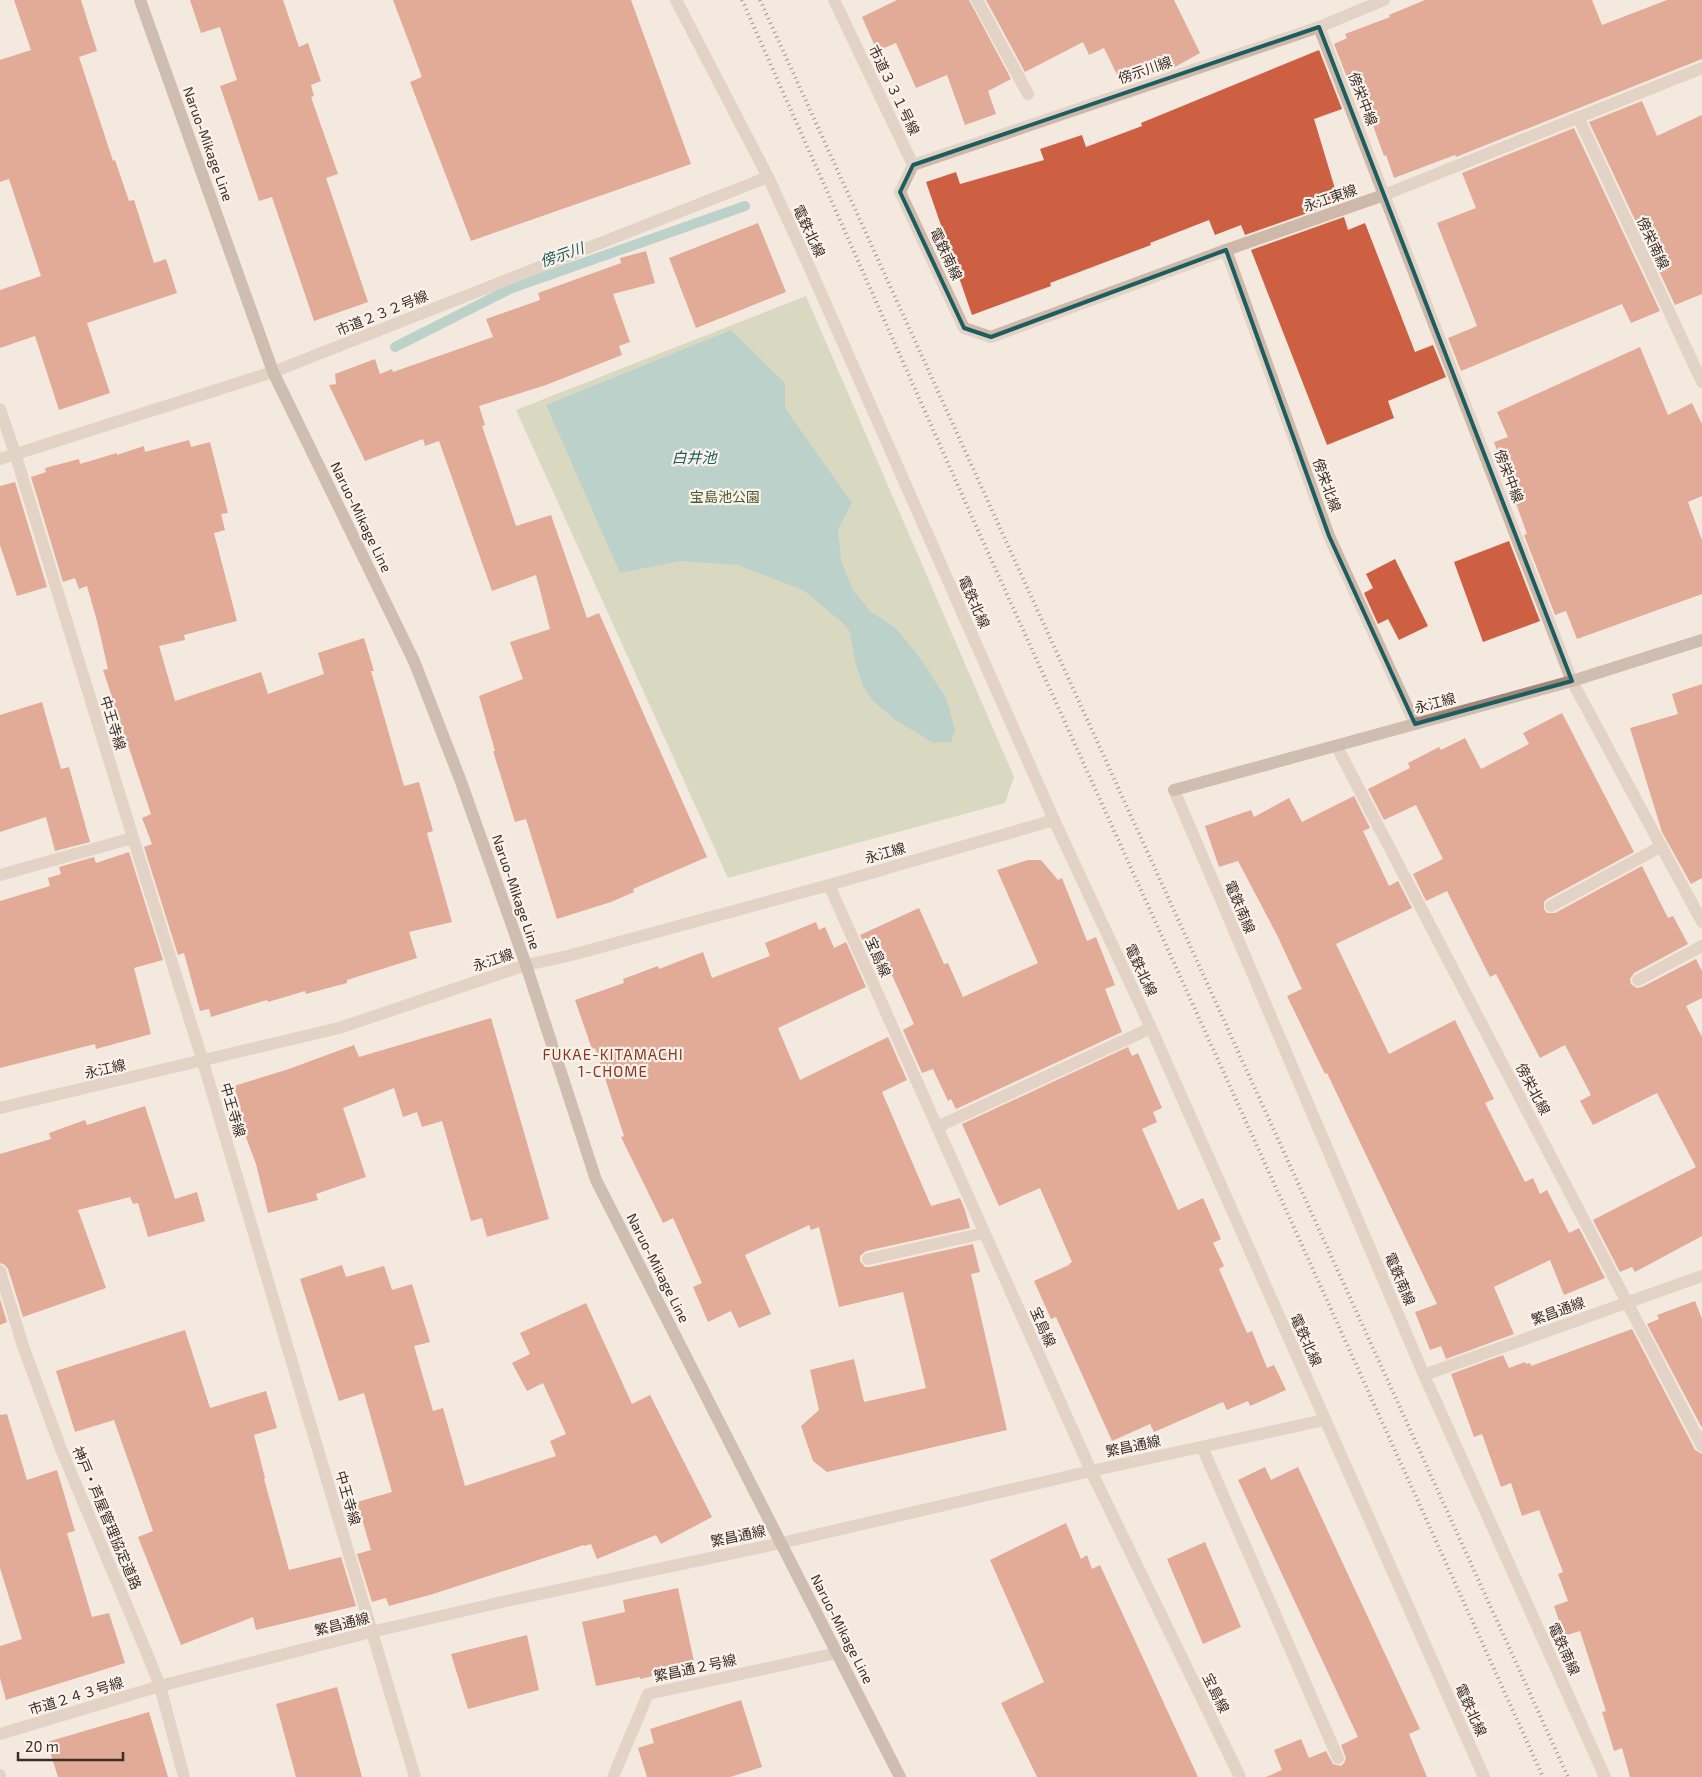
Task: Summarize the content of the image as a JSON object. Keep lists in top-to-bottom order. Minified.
{"streets":{"street":["傍示川線","市道３３１号線","傍栄中線","Naruo-Mikage Line","永江東線","電鉄北線","傍栄南線","電鉄南線","市道２３２号線","傍栄北線","永江線","中王寺線","宝島線","繁昌通線","神戸・芦屋管理協定道路","繁昌通２号線","市道２４３号線"]},"crossings":[["傍示川線","市道３３１号線"],["傍示川線","傍栄中線"],["傍示川線","電鉄南線"],["市道３３１号線","電鉄南線"],["傍栄中線","永江東線"],["傍栄中線","永江線"],["Naruo-Mikage Line","市道２３２号線"],["Naruo-Mikage Line","永江線"],["Naruo-Mikage Line","繁昌通線"],["Naruo-Mikage Line","繁昌通２号線"],["永江東線","傍栄南線"],["永江東線","電鉄南線"],["永江東線","傍栄北線"],["電鉄北線","市道２３２号線"],["電鉄北線","永江線"],["電鉄北線","繁昌通線"],["電鉄南線","永江線"],["電鉄南線","繁昌通線"],["市道２３２号線","中王寺線"],["傍栄北線","永江線"],["傍栄北線","繁昌通線"],["永江線","中王寺線"],["永江線","宝島線"],["中王寺線","繁昌通線"],["宝島線","繁昌通線"],["繁昌通線","神戸・芦屋管理協定道路"],["繁昌通線","市道２４３号線"],["神戸・芦屋管理協定道路","市道２４３号線"]],"districts":["FUKAE-KITAMACHI 1-CHOME"],"water":["傍示川","白井池"],"parks":["宝島池公園"],"scale_bar":"20 m"}
